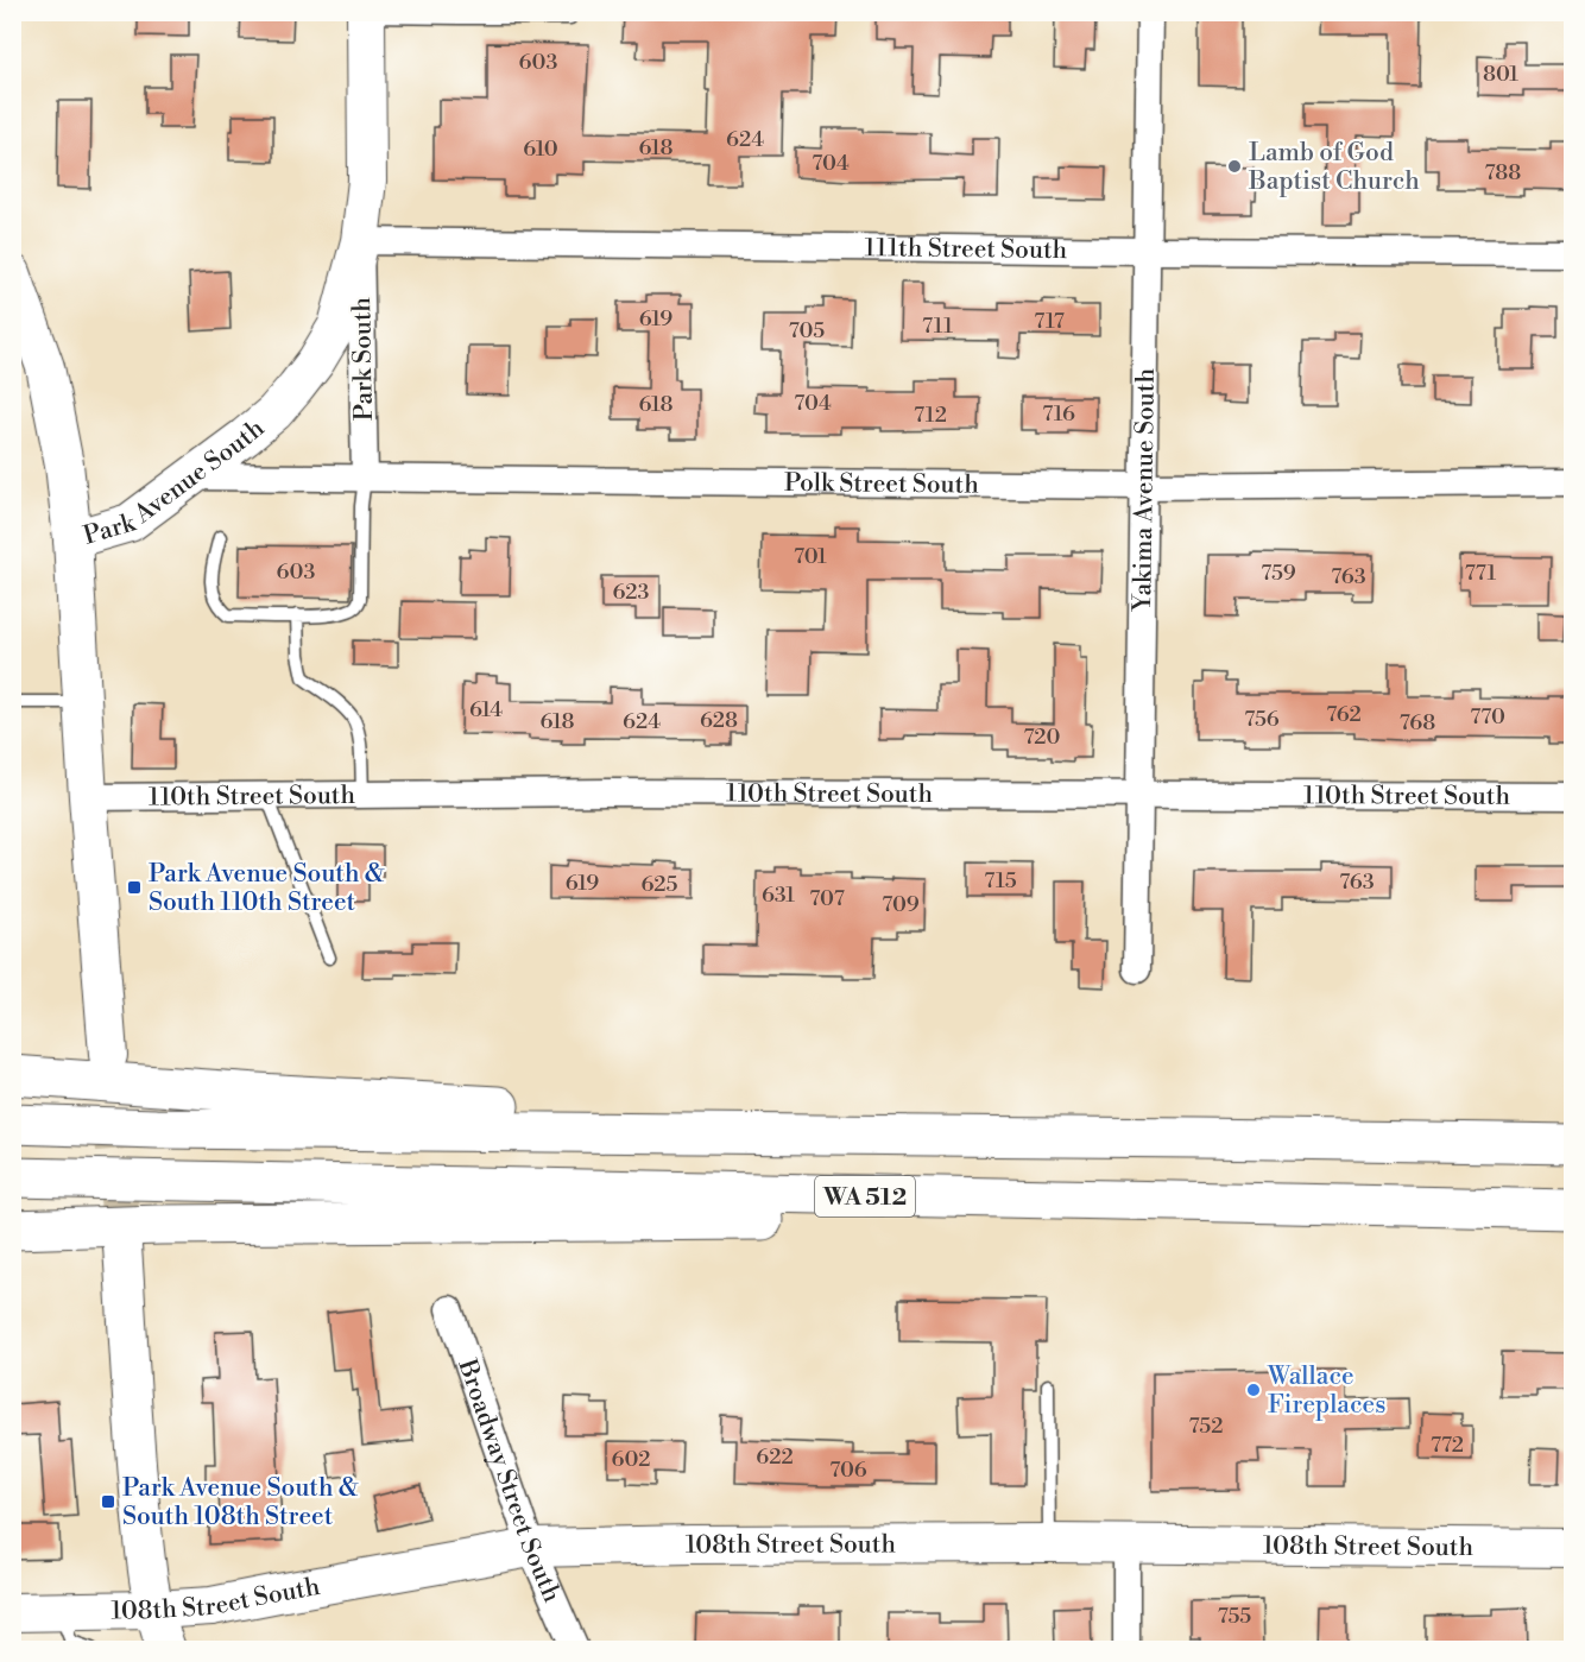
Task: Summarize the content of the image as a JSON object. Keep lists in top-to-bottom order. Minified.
{"streets":{"highway":["WA 512"],"street":["111th Street South","Park South","Park Avenue South","Polk Street South","Yakima Avenue South","110th Street South","Broadway Street South","108th Street South"]},"crossings":[["111th Street South","Park South"],["111th Street South","Park Avenue South"],["111th Street South","Yakima Avenue South"],["Park South","Park Avenue South"],["Park South","Polk Street South"],["Park Avenue South","Polk Street South"],["Park Avenue South","110th Street South"],["Polk Street South","Yakima Avenue South"],["Yakima Avenue South","110th Street South"],["Broadway Street South","108th Street South"]],"places":{"other":["Lamb of God Baptist Church","Wallace Fireplaces"],"transit":["Park Avenue South & South 110th Street","Park Avenue South & South 108th Street"]},"house_numbers":["603","801","624","618","610","704","788","619","717","711","705","704","618","716","712","701","603","759","771","763","623","614","762","770","756","628","618","624","768","720","715","763","619","625","631","707","709","752","772","622","602","706","755"]}
